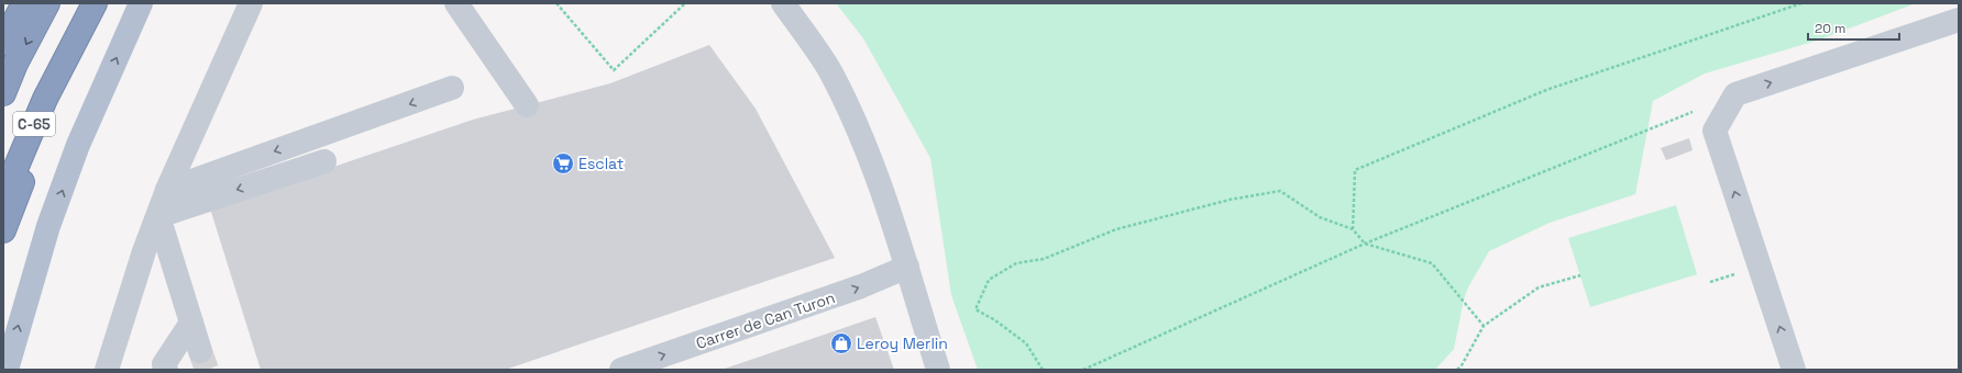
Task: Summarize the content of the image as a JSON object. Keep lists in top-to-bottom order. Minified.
{"streets":{"highway":["C-65"],"street":["Carrer de Can Turon"]},"one_way":["Carrer de Can Turon"],"places":{"supermarket":["Esclat"],"shop":["Leroy Merlin"]},"scale_bar":"20 m"}
